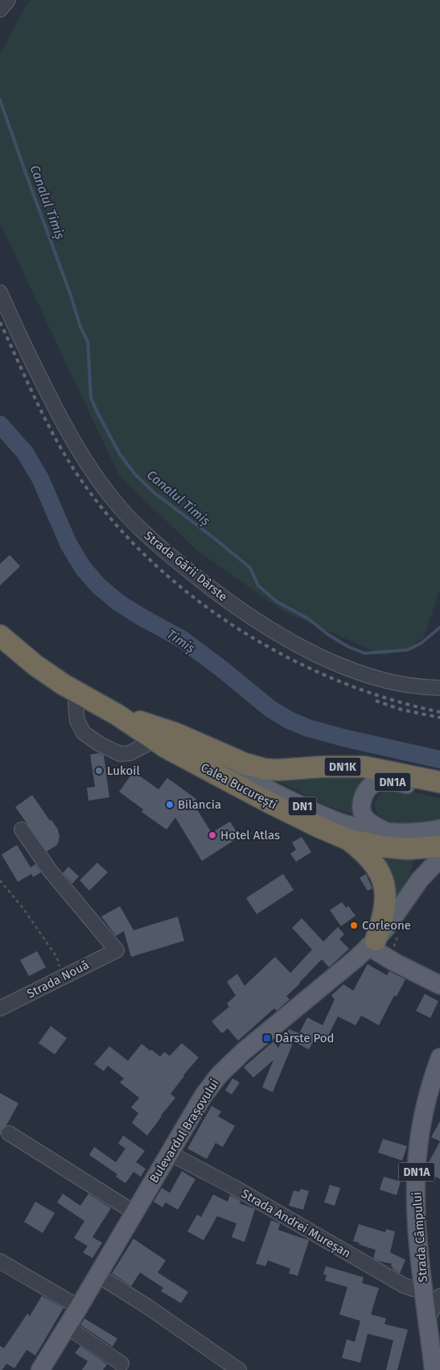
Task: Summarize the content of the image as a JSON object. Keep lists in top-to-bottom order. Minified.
{"streets":{"highway":["DN1K","Calea București","DN1"],"main road":["DN1A","Bulevardul Brașovului","Strada Câmpului"],"street":["Strada Gării Dârste","Strada Nouă","Strada Andrei Mureșan"]},"crossings":[["DN1K","Calea București"],["DN1A","Calea București"],["Bulevardul Brașovului","Strada Andrei Mureșan"],["Strada Andrei Mureșan","Strada Câmpului"]],"water":["Canalul Timiș","Timiș"],"places":{"other":["Lukoil","Bilancia","Hotel Atlas","Corleone"],"transit":["Dârste Pod"]}}
